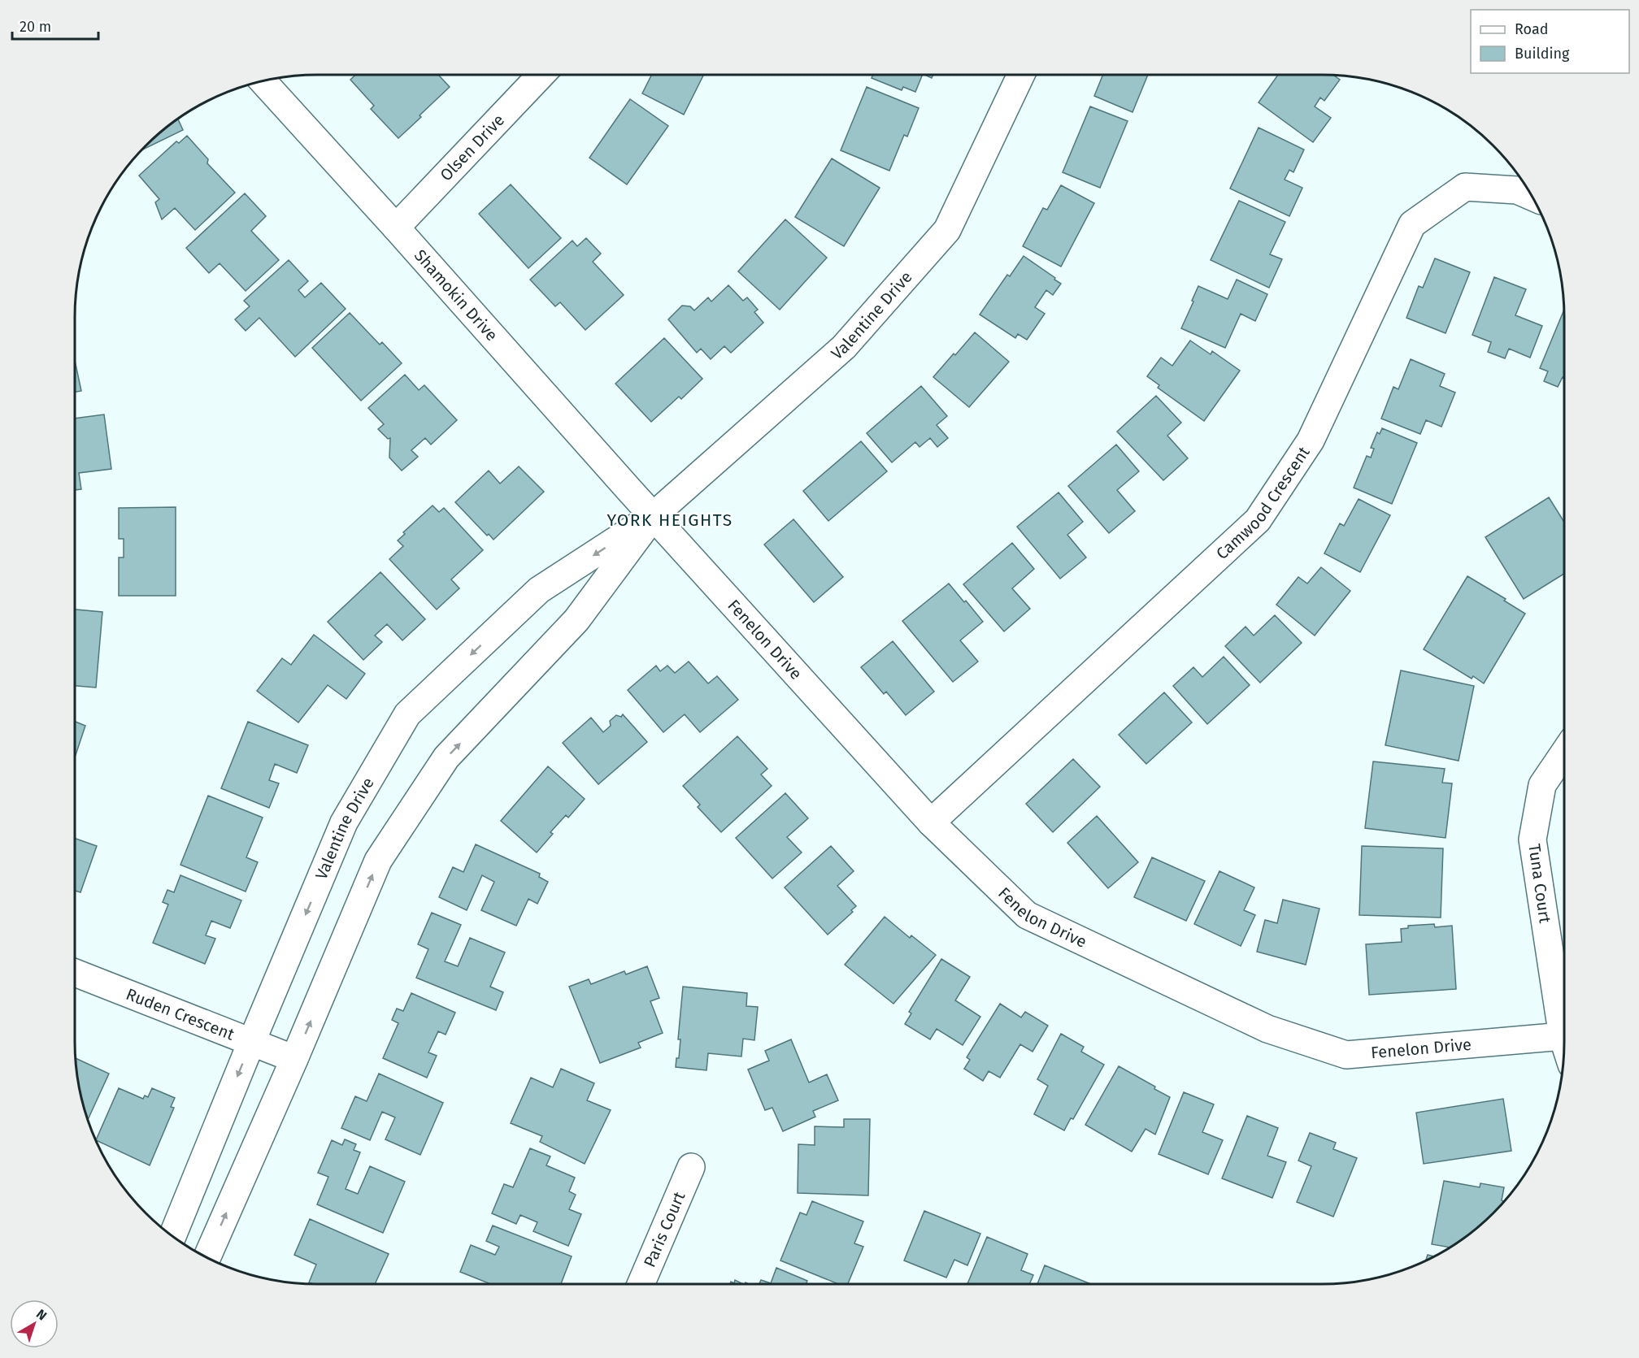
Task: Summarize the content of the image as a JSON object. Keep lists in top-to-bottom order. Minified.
{"streets":{"street":["Olsen Drive","Shamokin Drive","Valentine Drive","Camwood Crescent","Fenelon Drive","Tuna Court","Ruden Crescent","Paris Court"]},"crossings":[["Olsen Drive","Shamokin Drive"],["Shamokin Drive","Valentine Drive"],["Shamokin Drive","Fenelon Drive"],["Valentine Drive","Fenelon Drive"],["Valentine Drive","Ruden Crescent"],["Camwood Crescent","Fenelon Drive"]],"districts":["YORK HEIGHTS"],"legend":["Road","Building"],"scale_bar":"20 m","north":"top right"}
